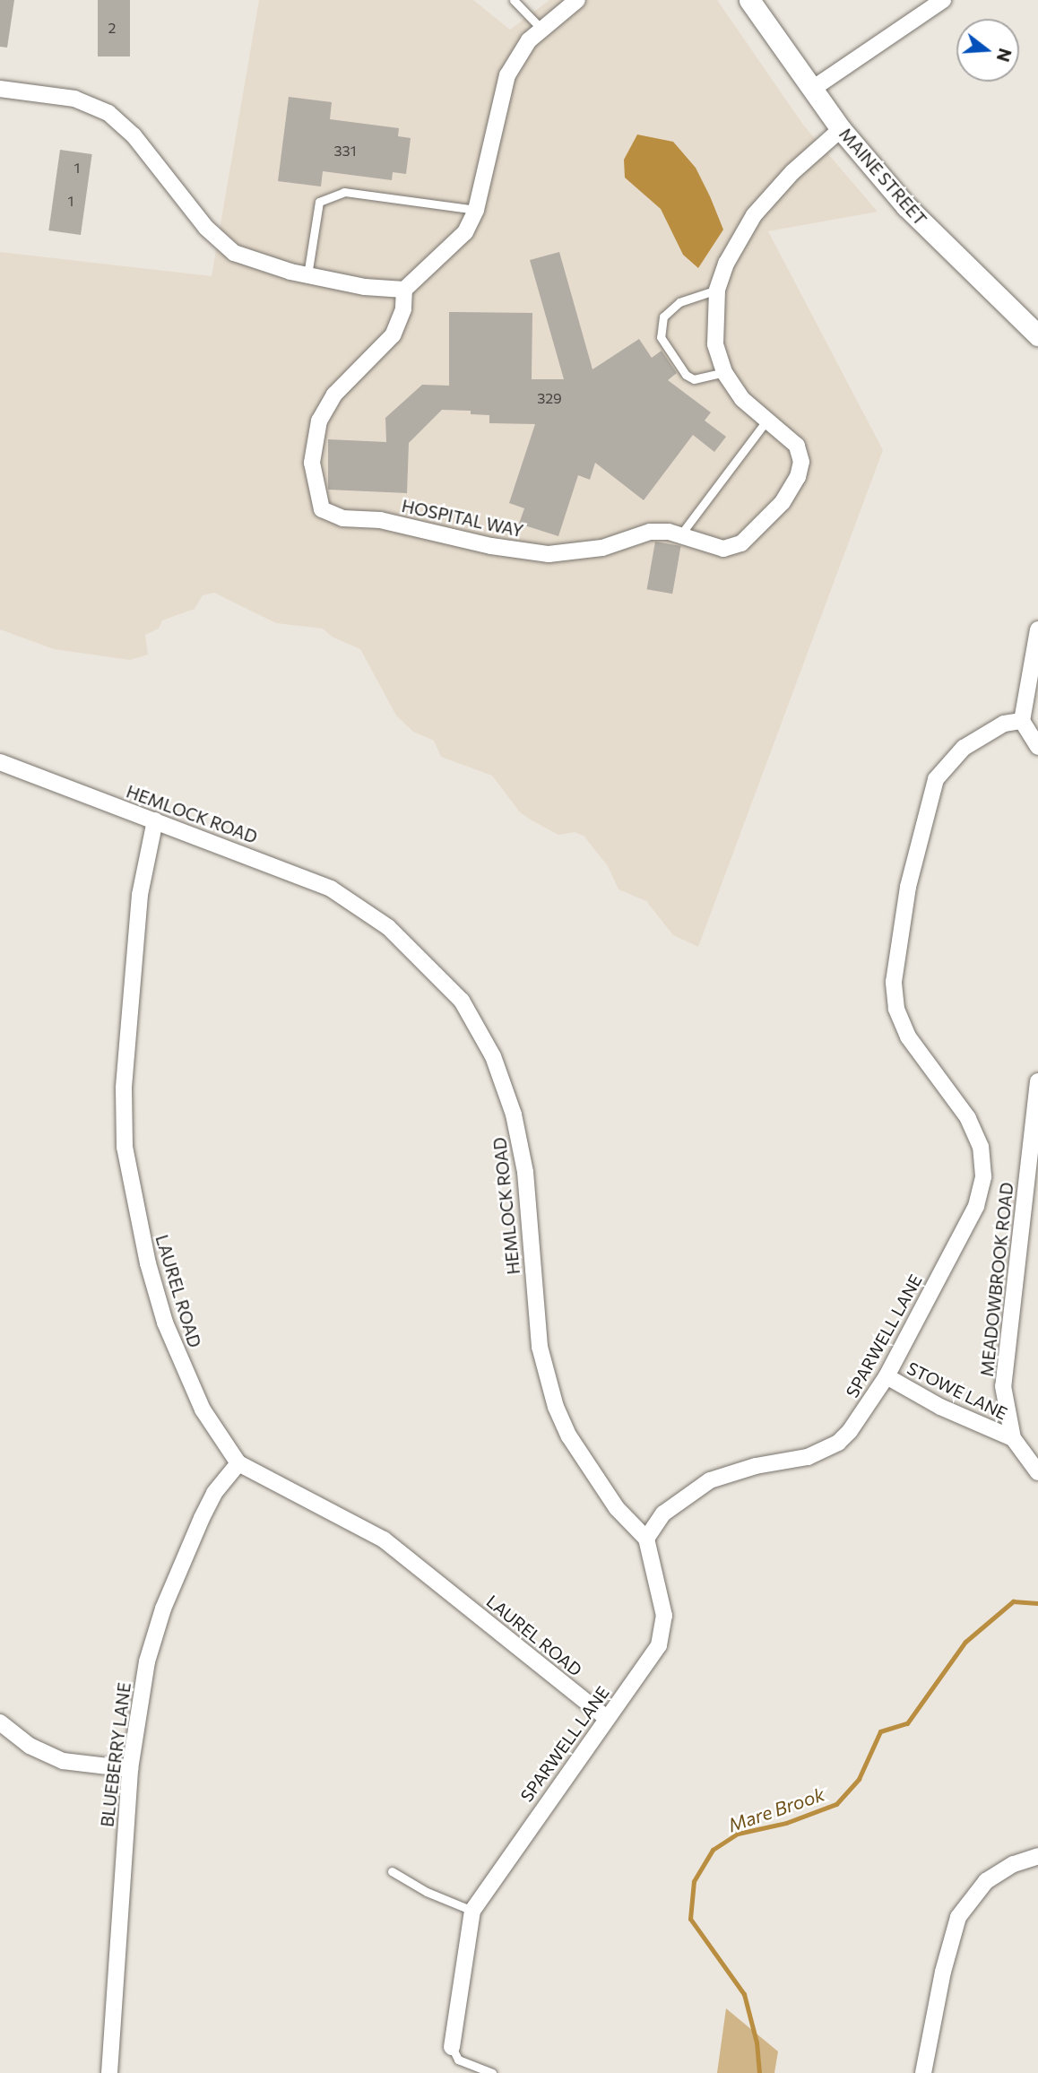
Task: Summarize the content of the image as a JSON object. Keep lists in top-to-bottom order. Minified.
{"streets":{"street":["MAINE STREET","HOSPITAL WAY","HEMLOCK ROAD","MEADOWBROOK ROAD","LAUREL ROAD","SPARWELL LANE","STOWE LANE","BLUEBERRY LANE"]},"crossings":[["MAINE STREET","HOSPITAL WAY"],["HEMLOCK ROAD","LAUREL ROAD"],["HEMLOCK ROAD","SPARWELL LANE"],["MEADOWBROOK ROAD","STOWE LANE"],["LAUREL ROAD","SPARWELL LANE"],["LAUREL ROAD","BLUEBERRY LANE"],["SPARWELL LANE","STOWE LANE"]],"water":["Mare Brook"],"house_numbers":["2","331","1","1","329"],"north":"right"}
